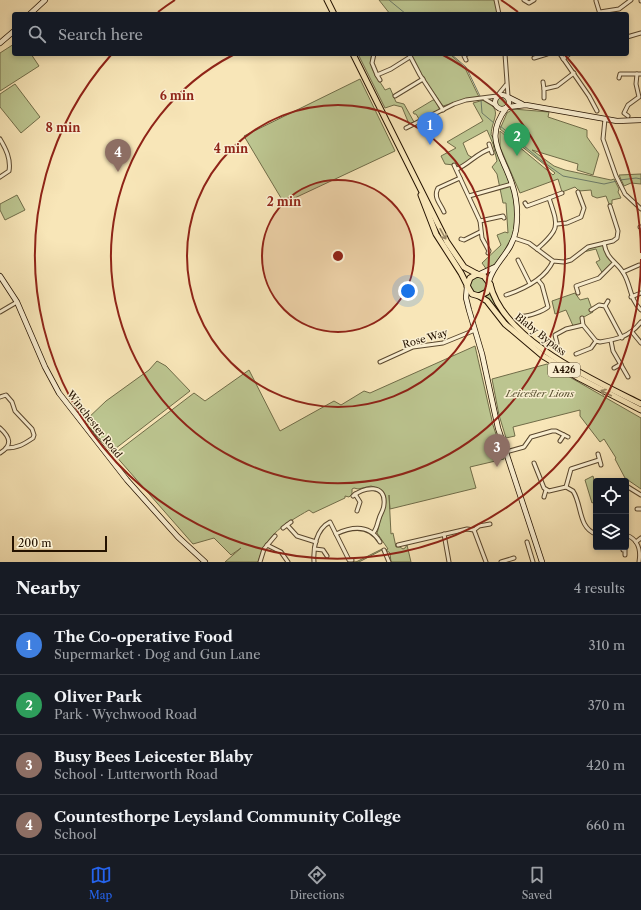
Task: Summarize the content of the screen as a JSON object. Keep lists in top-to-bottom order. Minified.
{"streets":{"main road":["Blaby Bypass","A426"],"street":["Rose Way","Winchester Road"]},"parks":["Leicester Lions"],"scale_bar":"200 m","page":{"search":"Search here","pins":["1","2","4","3"],"scale":"200 m","heading":["Nearby","4 results"],"list":[{"mark":"1","name":"The Co-operative Food","note":"Supermarket · Dog and Gun Lane","value":"310 m"},{"mark":"2","name":"Oliver Park","note":"Park · Wychwood Road","value":"370 m"},{"mark":"3","name":"Busy Bees Leicester Blaby","note":"School · Lutterworth Road","value":"420 m"},{"mark":"4","name":"Countesthorpe Leysland Community College","note":"School","value":"660 m"}],"nav":["Map","Directions","Saved"]},"rings":["6 min","8 min","4 min","2 min"]}
